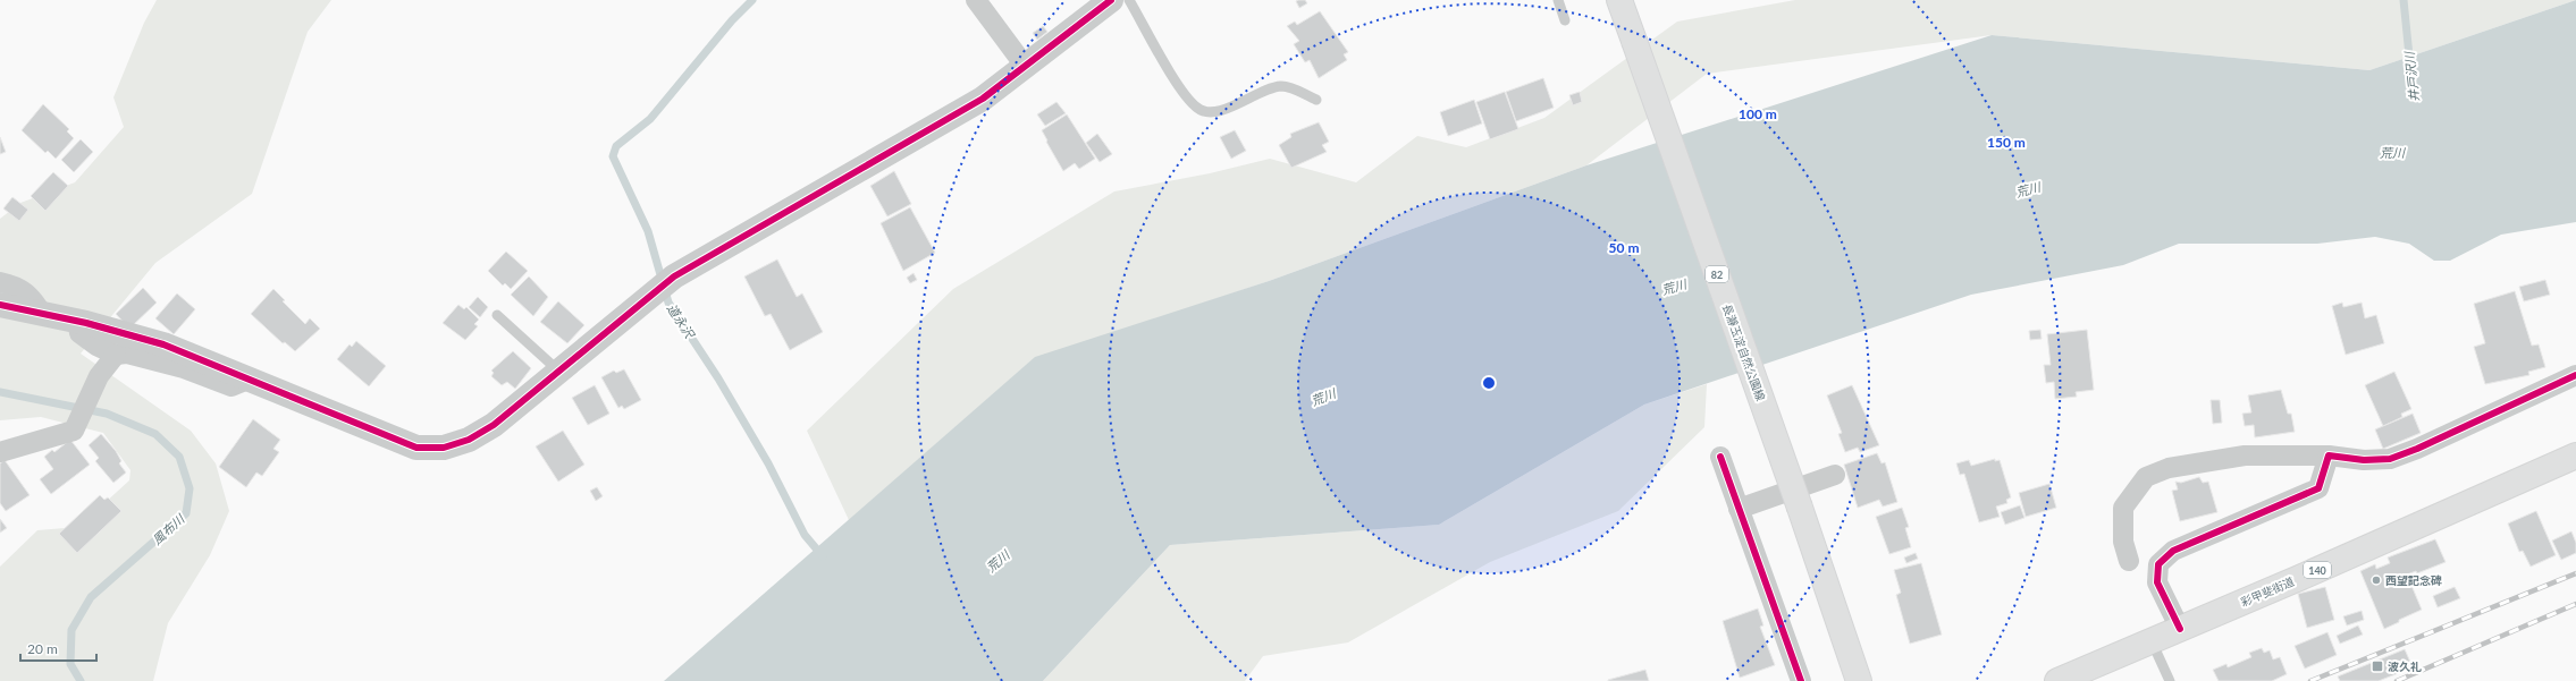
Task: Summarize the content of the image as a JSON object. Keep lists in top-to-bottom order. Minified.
{"streets":{"main road":["82","長瀞玉淀自然公園線","140","彩甲斐街道"]},"water":["井戸沢川","荒川","道永沢","風布川"],"places":{"other":["西望記念碑"],"transit":["波久礼"]},"scale_bar":"20 m","rings":["100 m","150 m","50 m"]}
